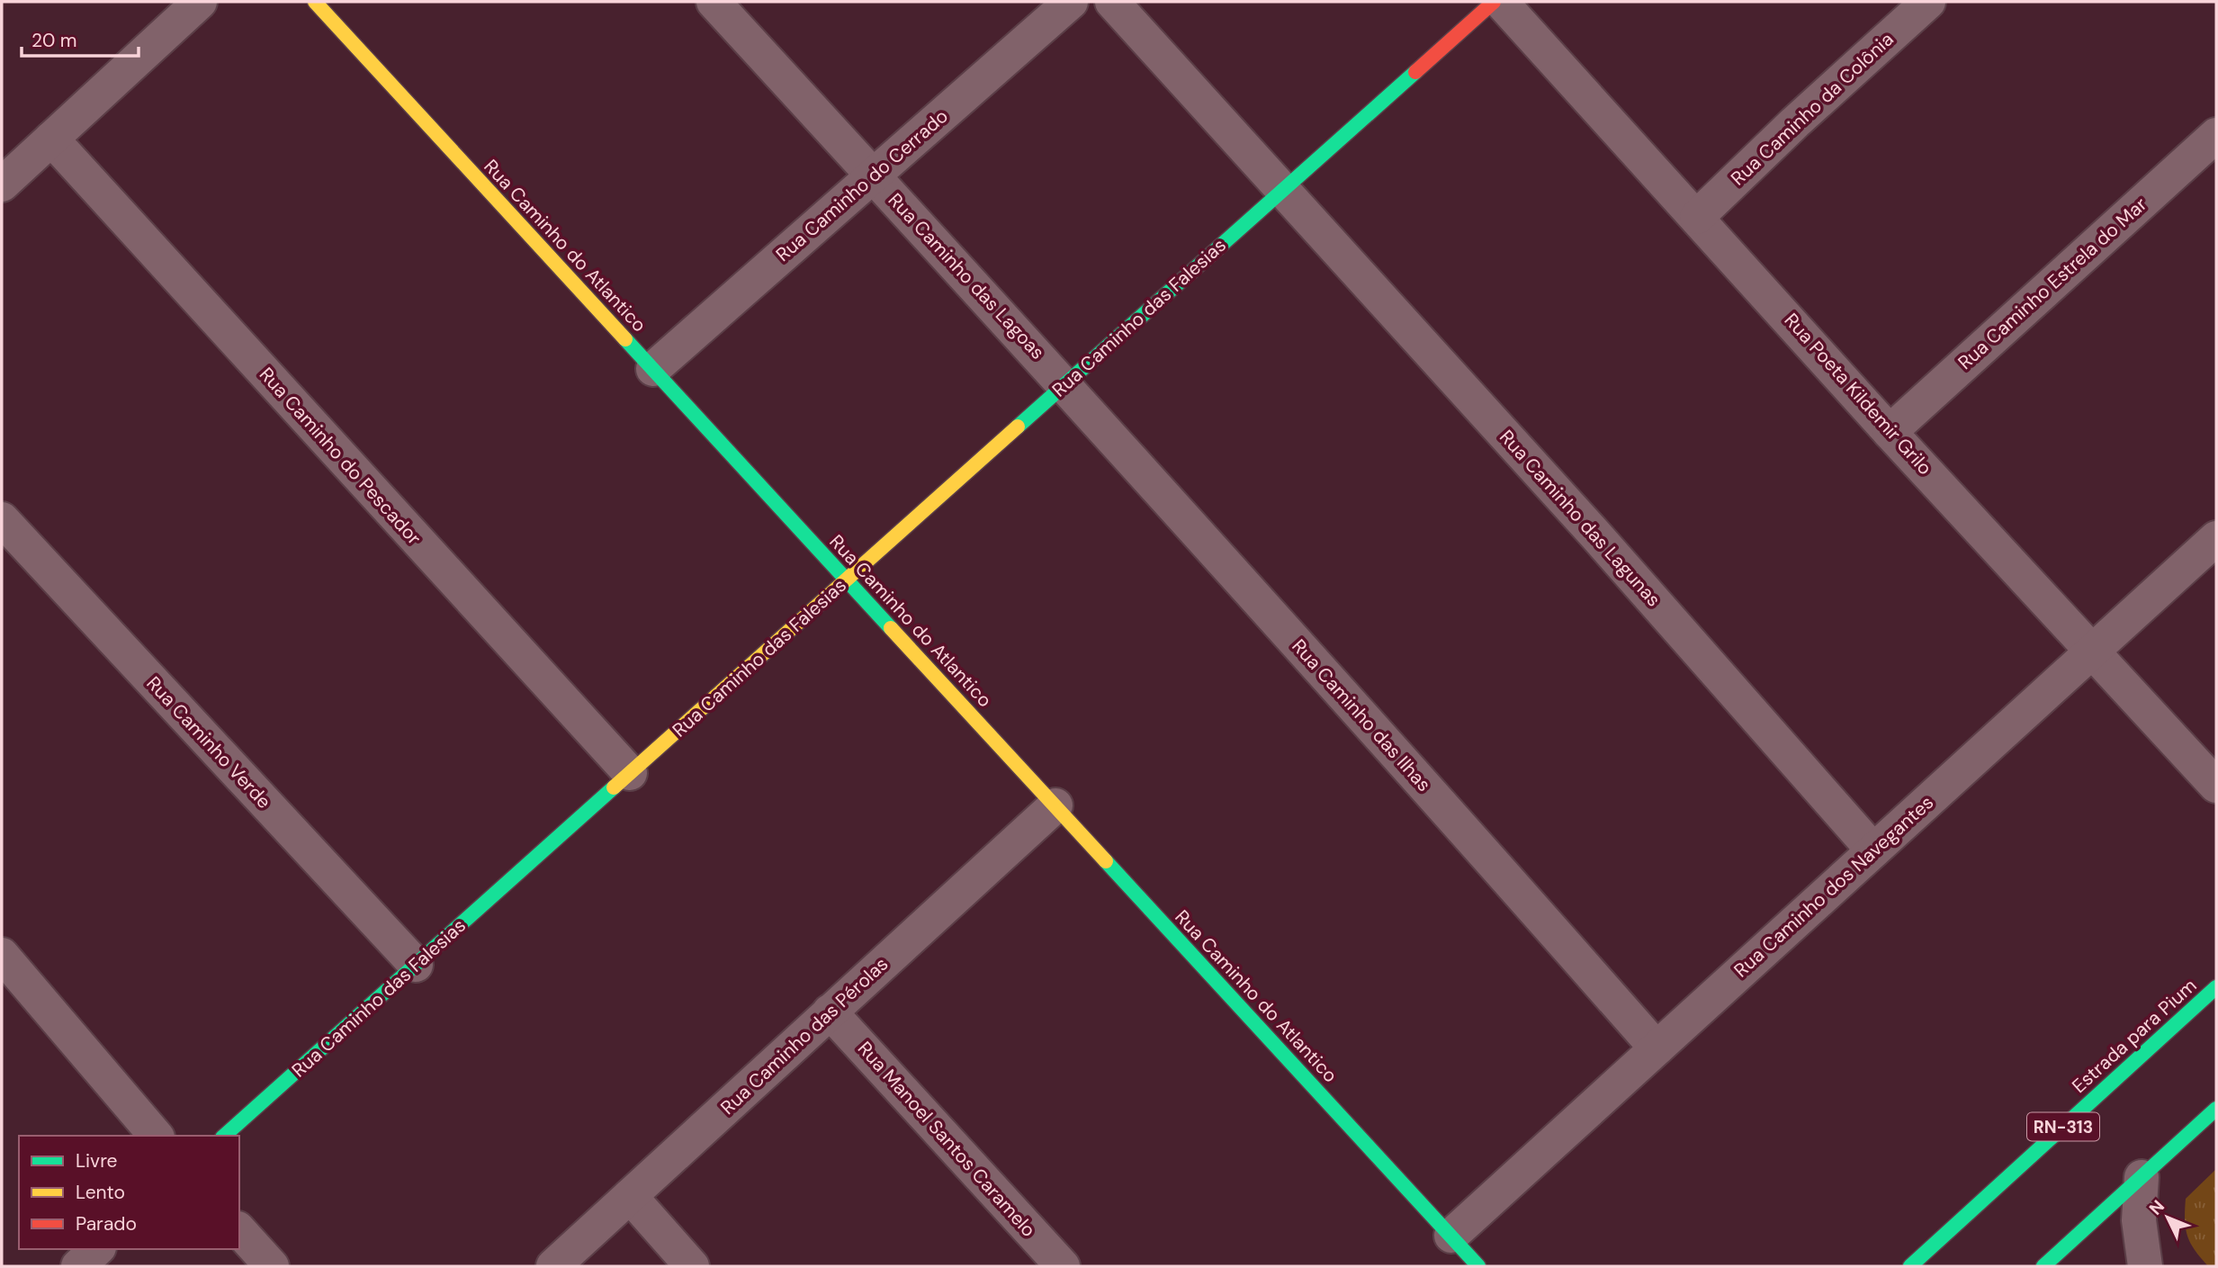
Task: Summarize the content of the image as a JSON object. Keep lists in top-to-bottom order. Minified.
{"streets":{"street":["Rua Caminho da Colônia","Rua Caminho do Cerrado","Rua Caminho do Atlantico","Rua Caminho das Lagoas","Rua Caminho Estrela do Mar","Rua Caminho das Falesias","Rua Poeta Kildemir Grilo","Rua Caminho do Pescador","Rua Caminho das Lagunas","Rua Caminho das Ilhas","Rua Caminho Verde","Rua Caminho dos Navegantes","Rua Caminho das Pérolas","Estrada para Pium","RN-313","Rua Manoel Santos Caramelo"]},"crossings":[["Rua Caminho da Colônia","Rua Poeta Kildemir Grilo"],["Rua Caminho do Cerrado","Rua Caminho do Atlantico"],["Rua Caminho do Cerrado","Rua Caminho das Lagoas"],["Rua Caminho do Atlantico","Rua Caminho das Falesias"],["Rua Caminho do Atlantico","Rua Caminho dos Navegantes"],["Rua Caminho do Atlantico","Rua Caminho das Pérolas"],["Rua Caminho das Lagoas","Rua Caminho das Falesias"],["Rua Caminho das Lagoas","Rua Caminho das Ilhas"],["Rua Caminho Estrela do Mar","Rua Poeta Kildemir Grilo"],["Rua Caminho das Falesias","Rua Caminho do Pescador"],["Rua Caminho das Falesias","Rua Caminho das Lagunas"],["Rua Caminho das Falesias","Rua Caminho das Ilhas"],["Rua Caminho das Falesias","Rua Caminho Verde"],["Rua Poeta Kildemir Grilo","Rua Caminho dos Navegantes"],["Rua Caminho das Lagunas","Rua Caminho dos Navegantes"],["Rua Caminho das Ilhas","Rua Caminho dos Navegantes"],["Rua Caminho das Pérolas","Rua Manoel Santos Caramelo"]],"legend":["Livre","Lento","Parado"],"scale_bar":"20 m","north":"top left"}
